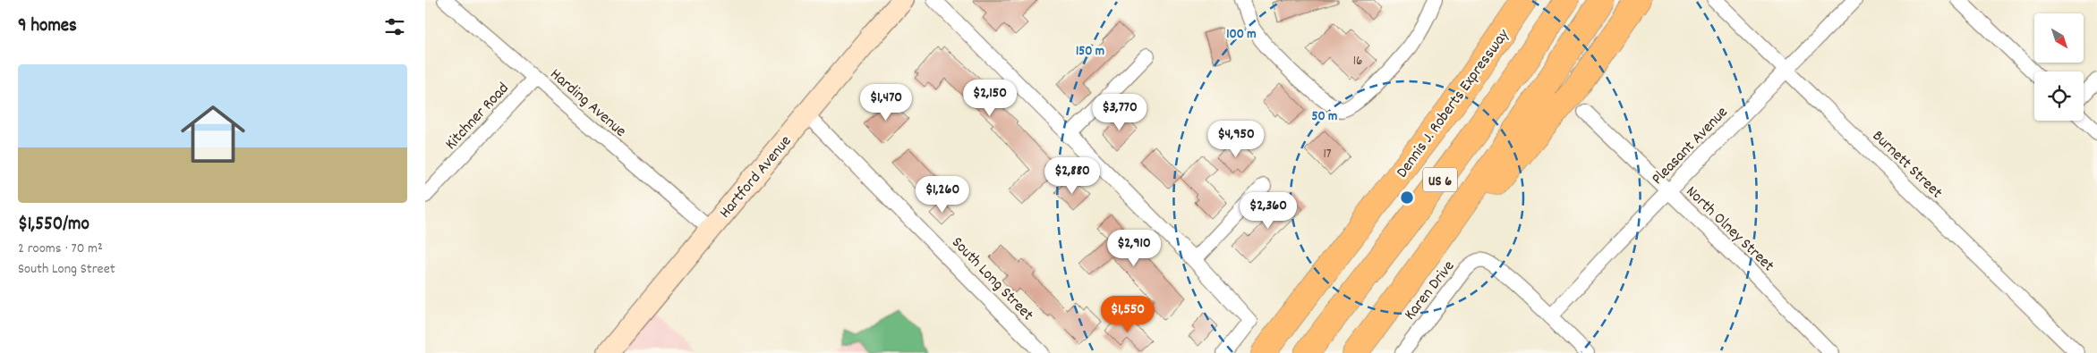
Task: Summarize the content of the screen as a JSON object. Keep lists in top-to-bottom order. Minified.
{"streets":{"highway":["Dennis J. Roberts Expressway","US 6"],"main road":["Hartford Avenue"],"street":["Harding Avenue","Kitchner Road","Pleasant Avenue","Burnett Street","North Olney Street","South Long Street","Karen Drive"]},"crossings":[["Harding Avenue","Kitchner Road"],["Harding Avenue","Hartford Avenue"],["Pleasant Avenue","Burnett Street"],["Pleasant Avenue","North Olney Street"],["Pleasant Avenue","Karen Drive"],["Hartford Avenue","South Long Street"]],"house_numbers":["16","17"],"north":"bottom right","page":{"heading":"9 homes","list":[{"name":"$1,550/mo","note":"2 rooms · 70 m² · South Long Street"}],"price":["$2,150","$1,470","$3,770","$4,950","$2,880","$1,260","$2,360","$2,910","$1,550"]},"rings":["100 m","150 m","50 m"]}
